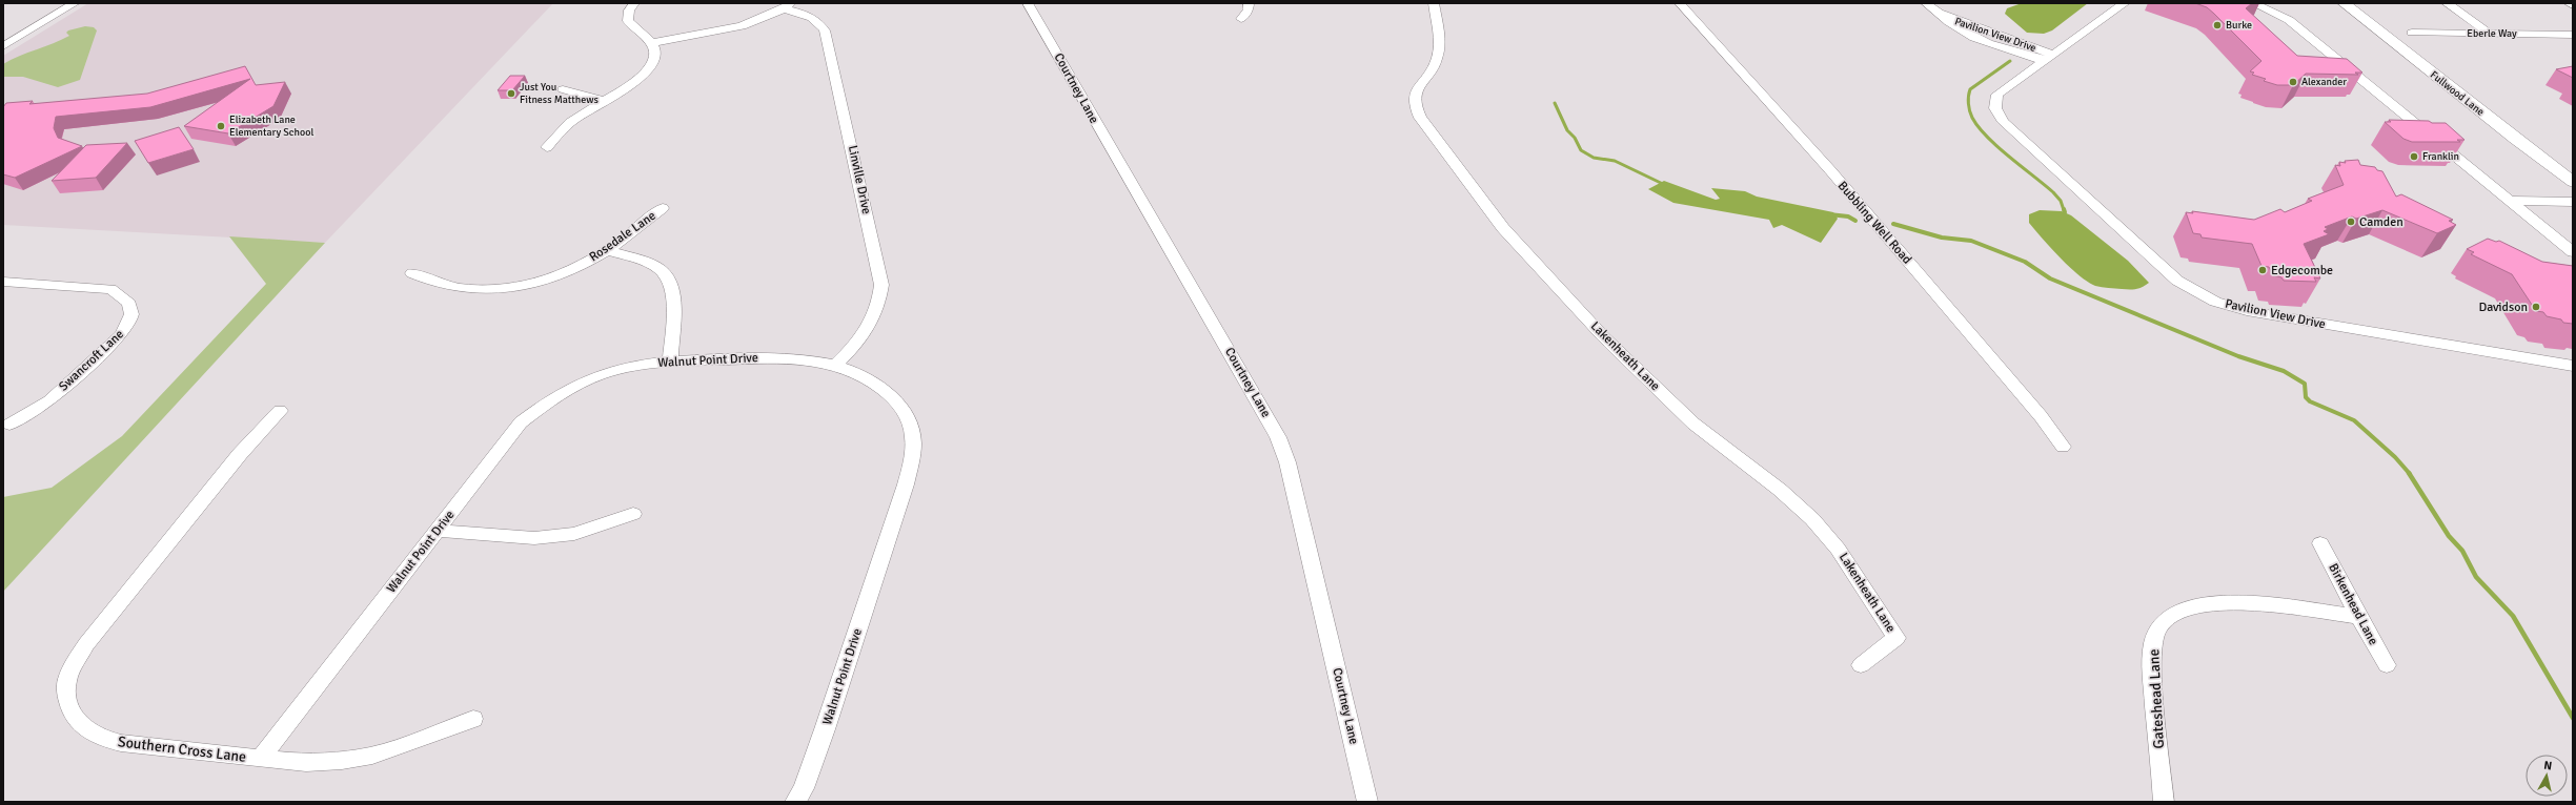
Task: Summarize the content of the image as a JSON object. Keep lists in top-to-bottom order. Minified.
{"streets":{"street":["Eberle Way","Pavilion View Drive","Courtney Lane","Fullwood Lane","Linville Drive","Bubbling Well Road","Rosedale Lane","Lakenheath Lane","Swancroft Lane","Walnut Point Drive","Birkenhead Lane","Gateshead Lane","Southern Cross Lane"]},"crossings":[["Linville Drive","Walnut Point Drive"],["Walnut Point Drive","Southern Cross Lane"],["Birkenhead Lane","Gateshead Lane"]],"places":["Burke","Alexander","Just You Fitness Matthews","Elizabeth Lane Elementary School","Franklin","Camden","Edgecombe","Davidson"],"north":"top"}
